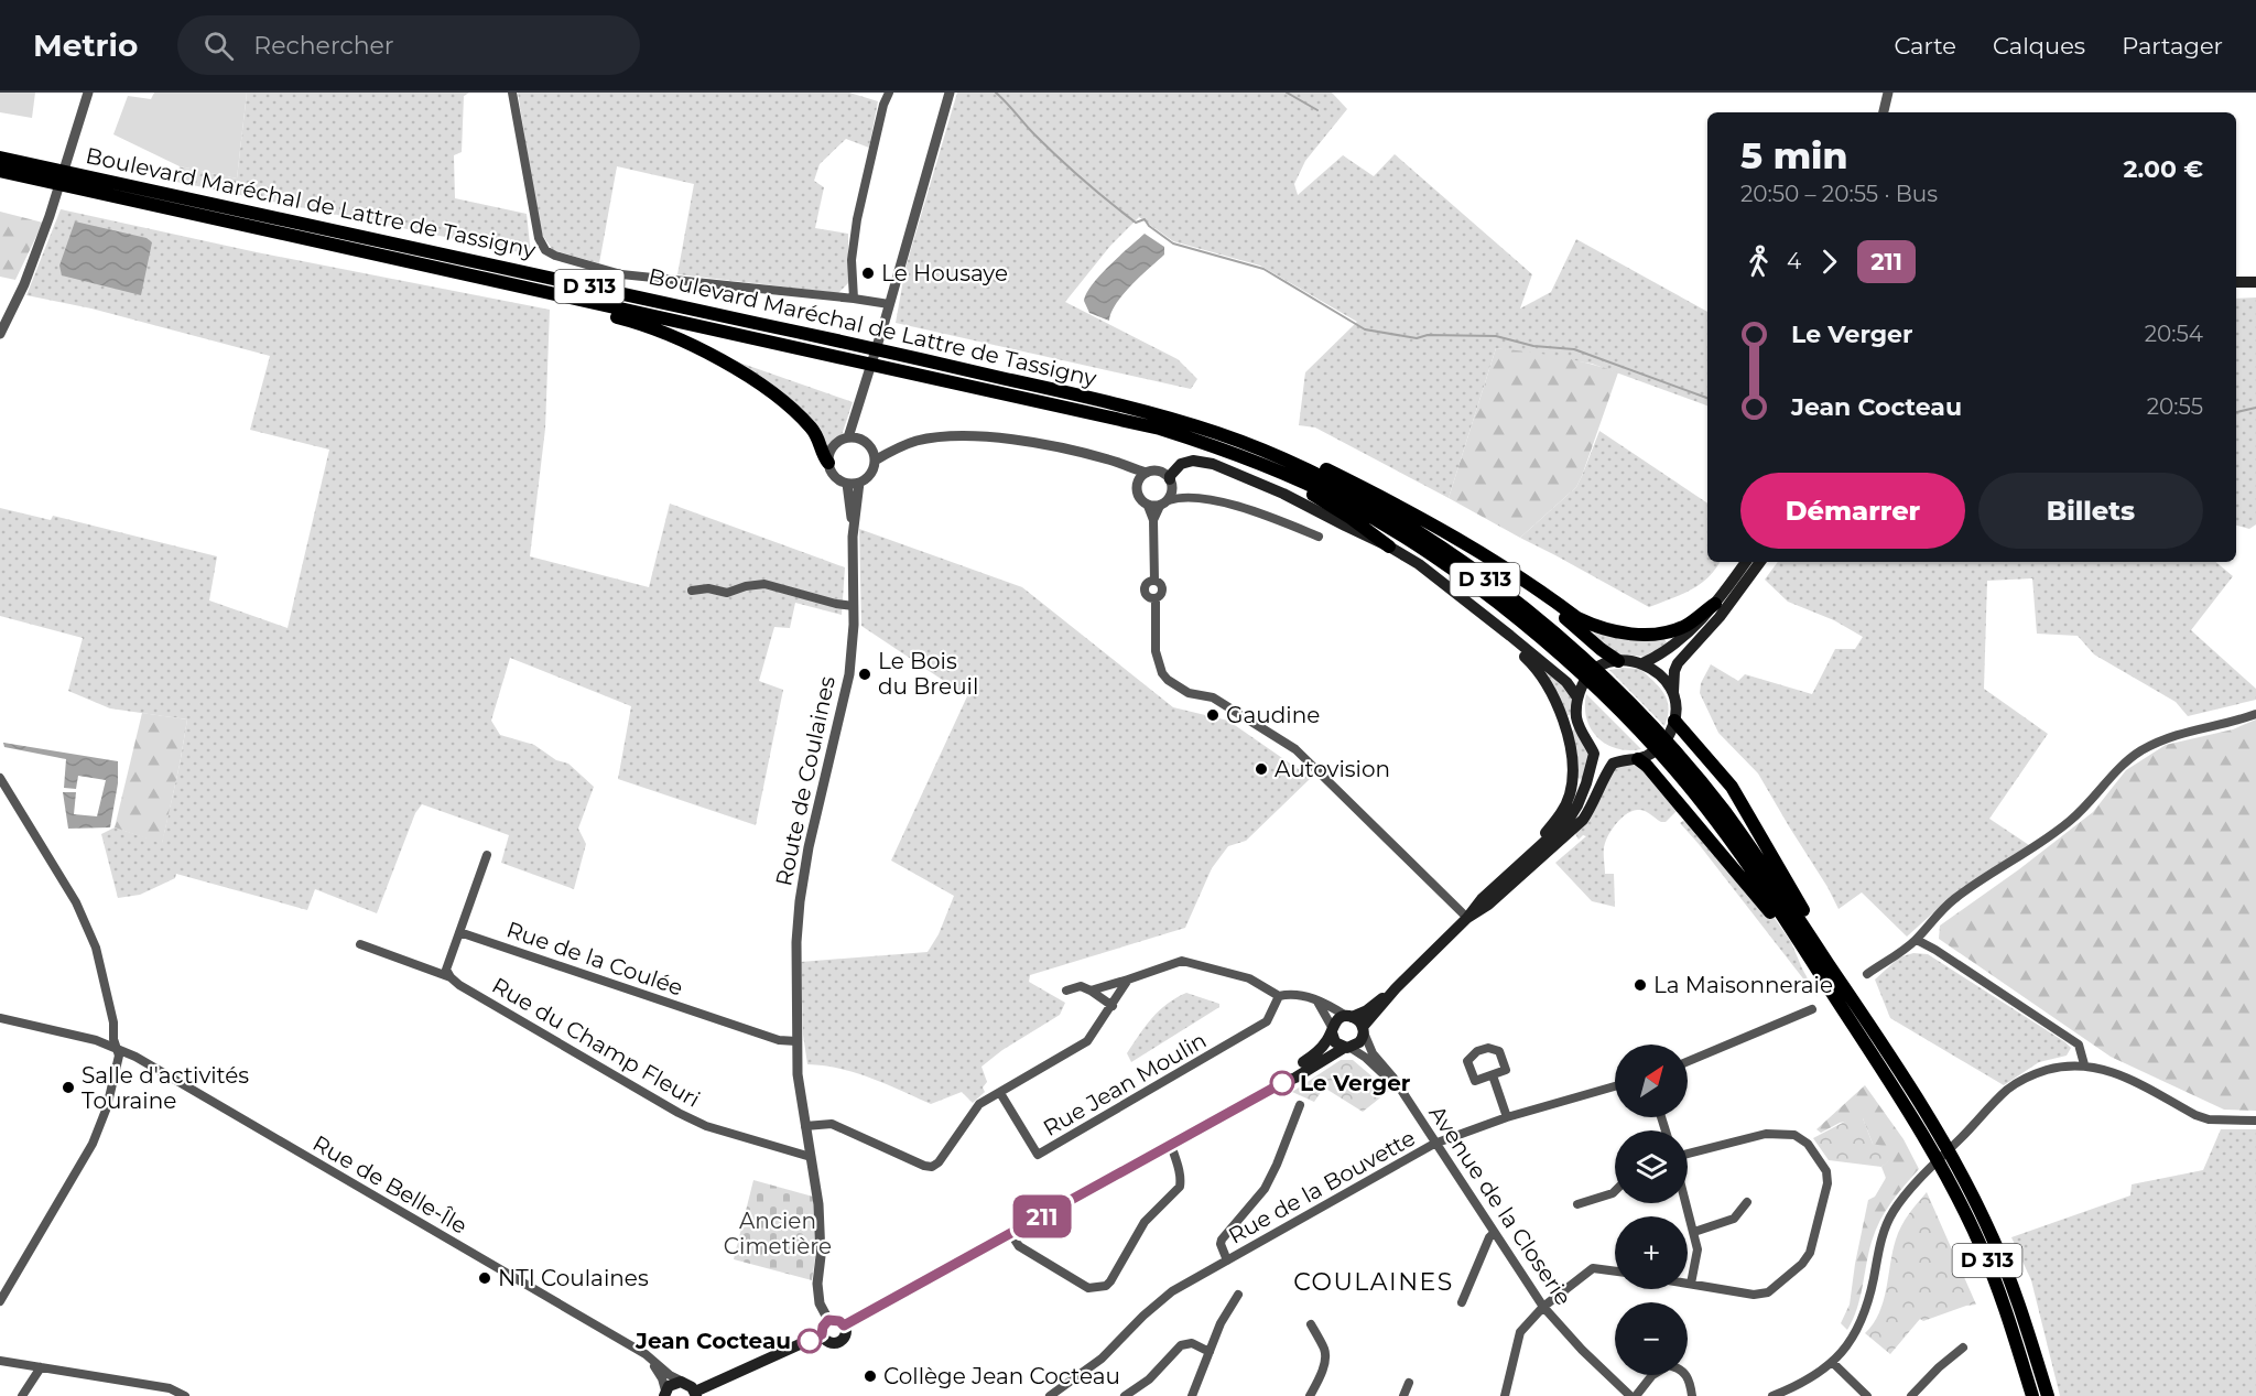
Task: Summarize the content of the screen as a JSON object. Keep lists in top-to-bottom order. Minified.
{"streets":{"highway":["Boulevard Maréchal de Lattre de Tassigny","D 313"],"street":["Route de Coulaines","Rue de la Coulée","Rue du Champ Fleuri","Rue Jean Moulin","Rue de Belle-Île","Rue de la Bouvette","Avenue de la Closerie"]},"crossings":[["Boulevard Maréchal de Lattre de Tassigny","D 313"],["Route de Coulaines","Rue de la Coulée"],["Route de Coulaines","Rue du Champ Fleuri"],["Rue de la Bouvette","Avenue de la Closerie"]],"districts":["COULAINES"],"parks":["Ancien Cimetière"],"places":["Le Housaye","Le Bois du Breuil","Gaudine","Autovision","La Maisonneraie","Le Verger","Salle d'activités Touraine","NTI Coulaines","Jean Cocteau","Collège Jean Cocteau"],"lines":["bus line 211"],"north":"top right","page":{"header":"Metrio","search":"Rechercher","nav":["Carte","Calques","Partager"],"on_map":"211","heading":["5 min","20:50 – 20:55 · Bus","2.00 €"],"legs":["4","211"],"list":[{"name":"Le Verger","value":"20:54"},{"name":"Jean Cocteau","value":"20:55"}],"buttons":["Démarrer","Billets"],"map_buttons":["+","−"]}}
